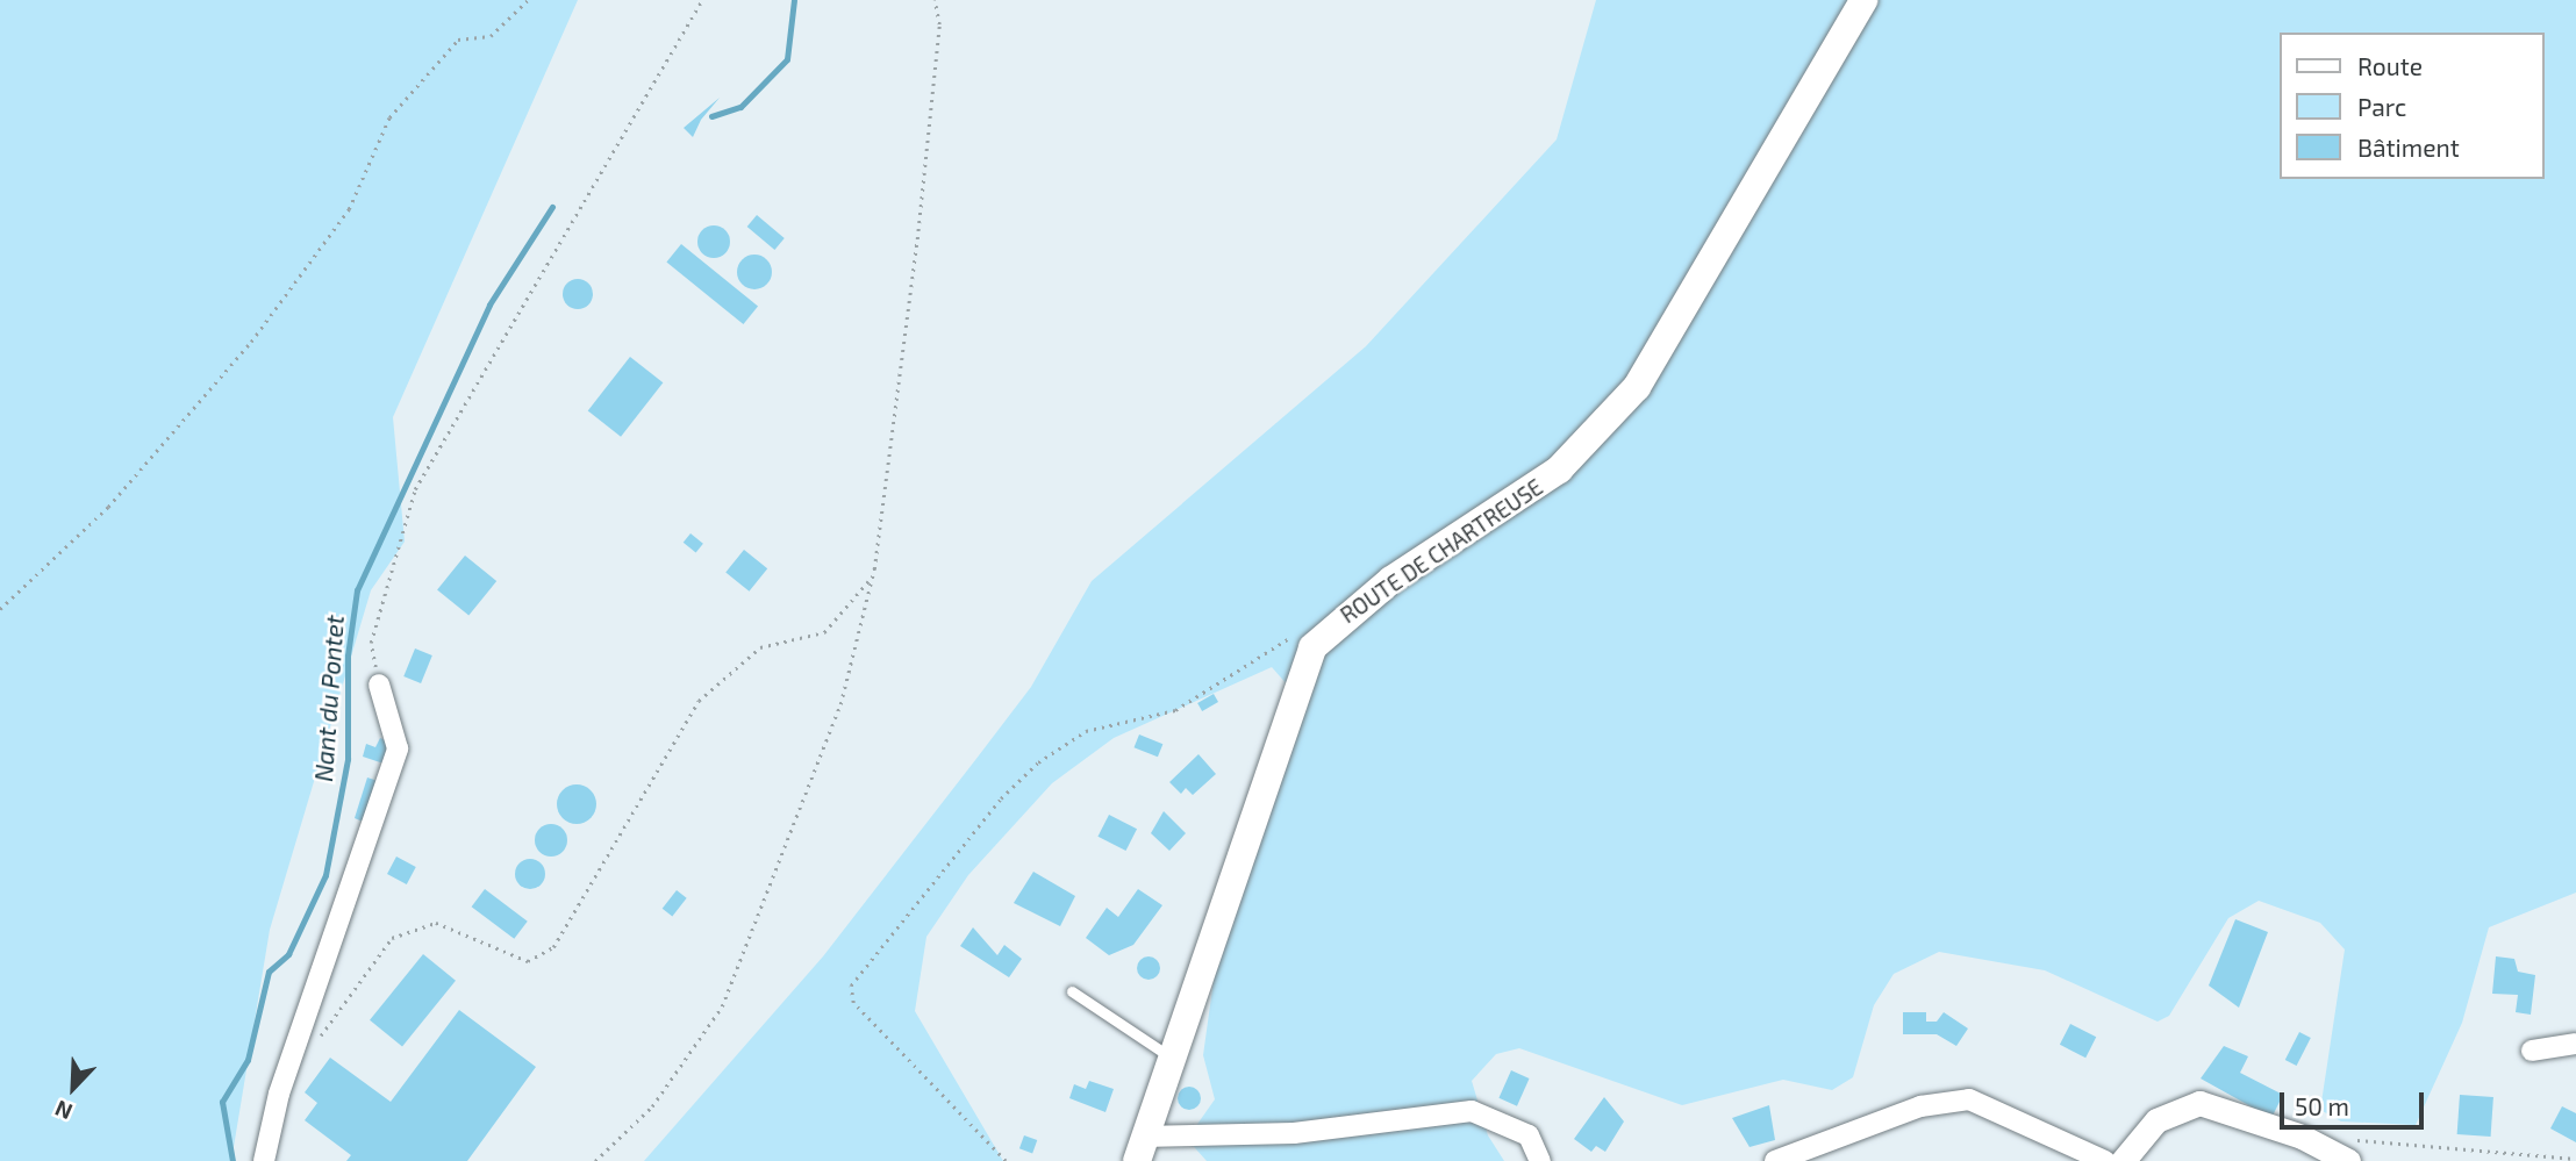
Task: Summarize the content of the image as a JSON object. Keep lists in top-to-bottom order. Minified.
{"streets":{"main road":["ROUTE DE CHARTREUSE"]},"water":["Nant du Pontet"],"legend":["Route","Parc","Bâtiment"],"scale_bar":"50 m","north":"bottom left"}
